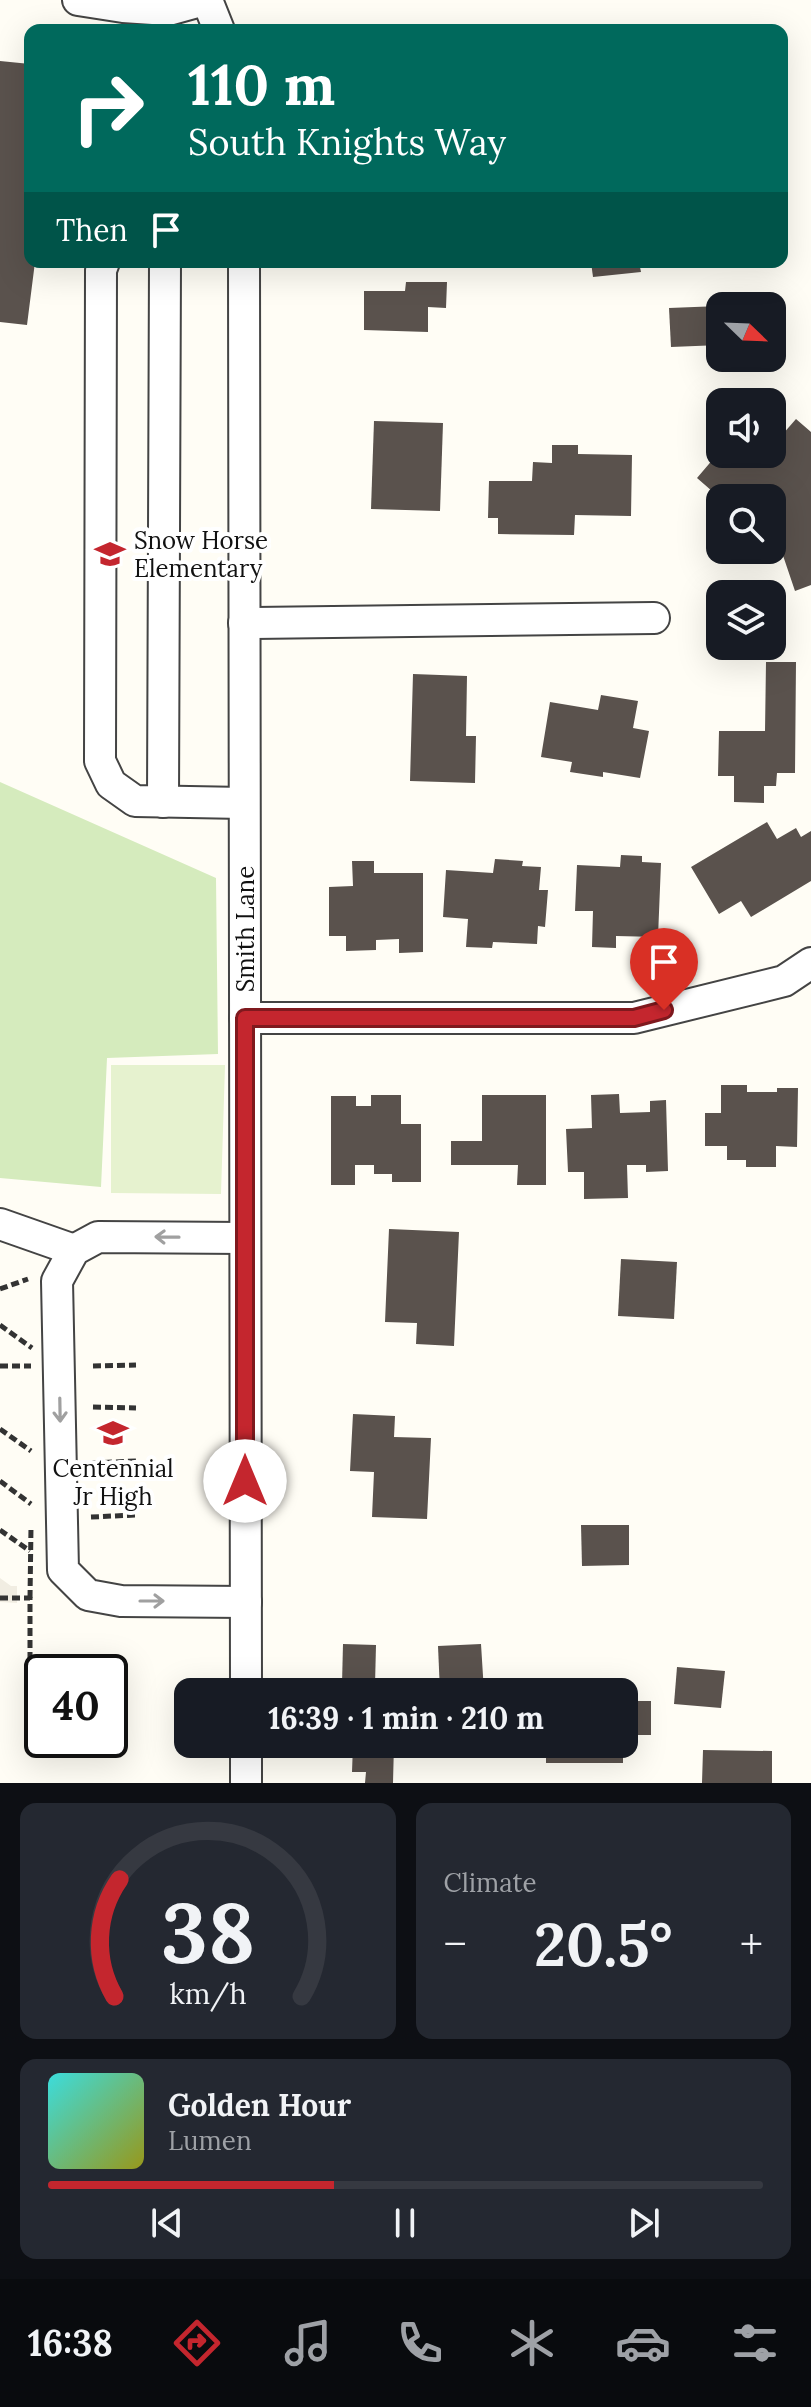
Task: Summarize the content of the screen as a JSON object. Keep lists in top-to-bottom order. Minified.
{"streets":{"street":["Smith Lane"]},"places":{"school or university":["Snow Horse Elementary","Centennial Jr High"]},"north":"bottom right","page":{"turn":["110 m","South Knights Way"],"then":"Then","limit":"40","trip":"16:39 · 1 min · 210 m","tile":"Climate","heat":["−","20.5°","+"],"song":["Golden Hour","Lumen"],"tabs":"16:38","gauge":["38","km/h"]}}
